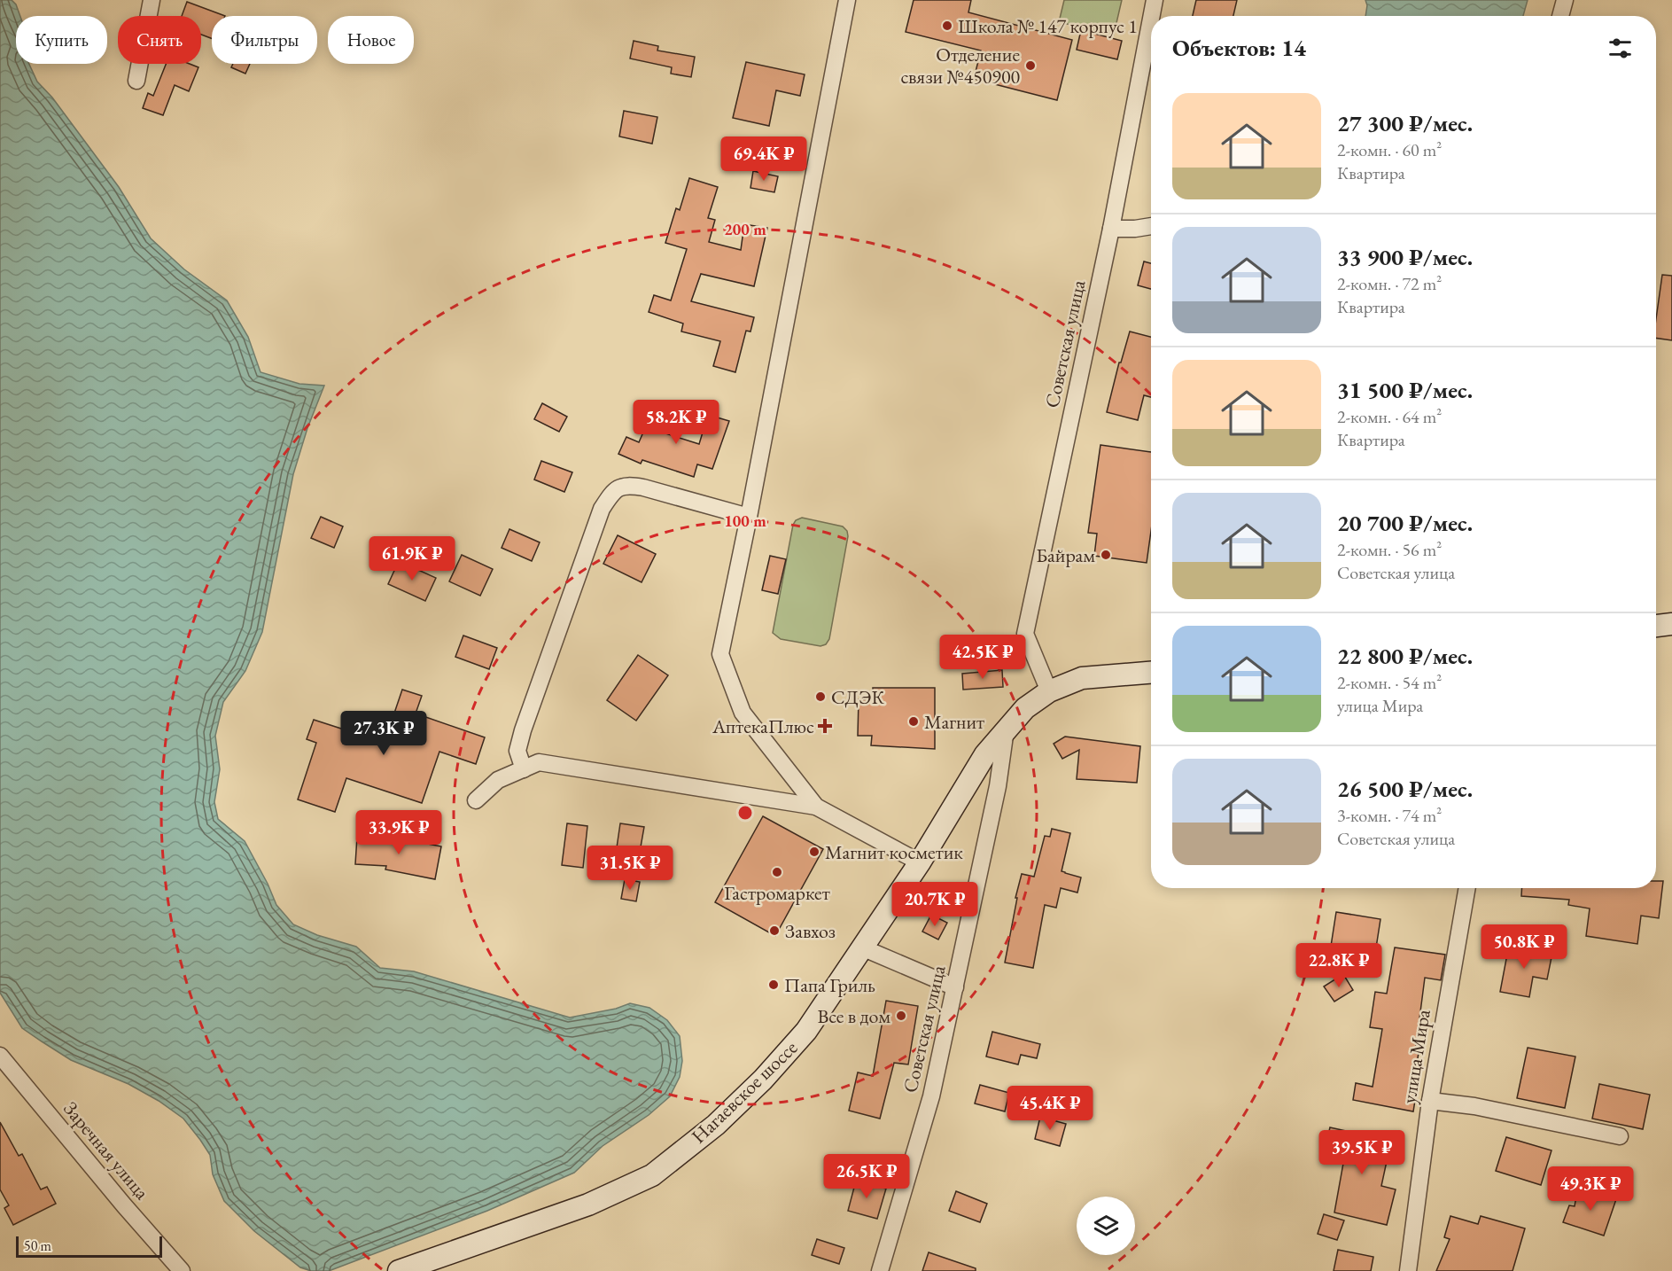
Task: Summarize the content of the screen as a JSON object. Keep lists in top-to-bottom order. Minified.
{"streets":{"street":["Советская улица","улица Мира","Нагаевское шоссе","Заречная улица"]},"crossings":[["Советская улица","Нагаевское шоссе"]],"places":{"other":["Школа № 147 корпус 1","Отделение связи №450900","Байрам","СДЭК","Магнит","Магнит косметик","Гастромаркет","Завхоз","Папа Гриль","Все в дом"],"health":["АптекаПлюс"]},"scale_bar":"50 m","page":{"chip":["Купить","Снять","Фильтры","Новое"],"heading":"Объектов: 14","list":[{"name":"27 300 ₽/мес.","note":"2-комн. · 60 m² · Квартира"},{"name":"33 900 ₽/мес.","note":"2-комн. · 72 m² · Квартира"},{"name":"31 500 ₽/мес.","note":"2-комн. · 64 m² · Квартира"},{"name":"20 700 ₽/мес.","note":"2-комн. · 56 m² · Советская улица"},{"name":"22 800 ₽/мес.","note":"2-комн. · 54 m² · улица Мира"},{"name":"26 500 ₽/мес.","note":"3-комн. · 74 m² · Советская улица"}],"price":["69.4K ₽","58.2K ₽","61.9K ₽","42.5K ₽","27.3K ₽","33.9K ₽","31.5K ₽","20.7K ₽","50.8K ₽","22.8K ₽","45.4K ₽","39.5K ₽","26.5K ₽","49.3K ₽"],"scale":"50 m"},"rings":["200 m","100 m"]}
